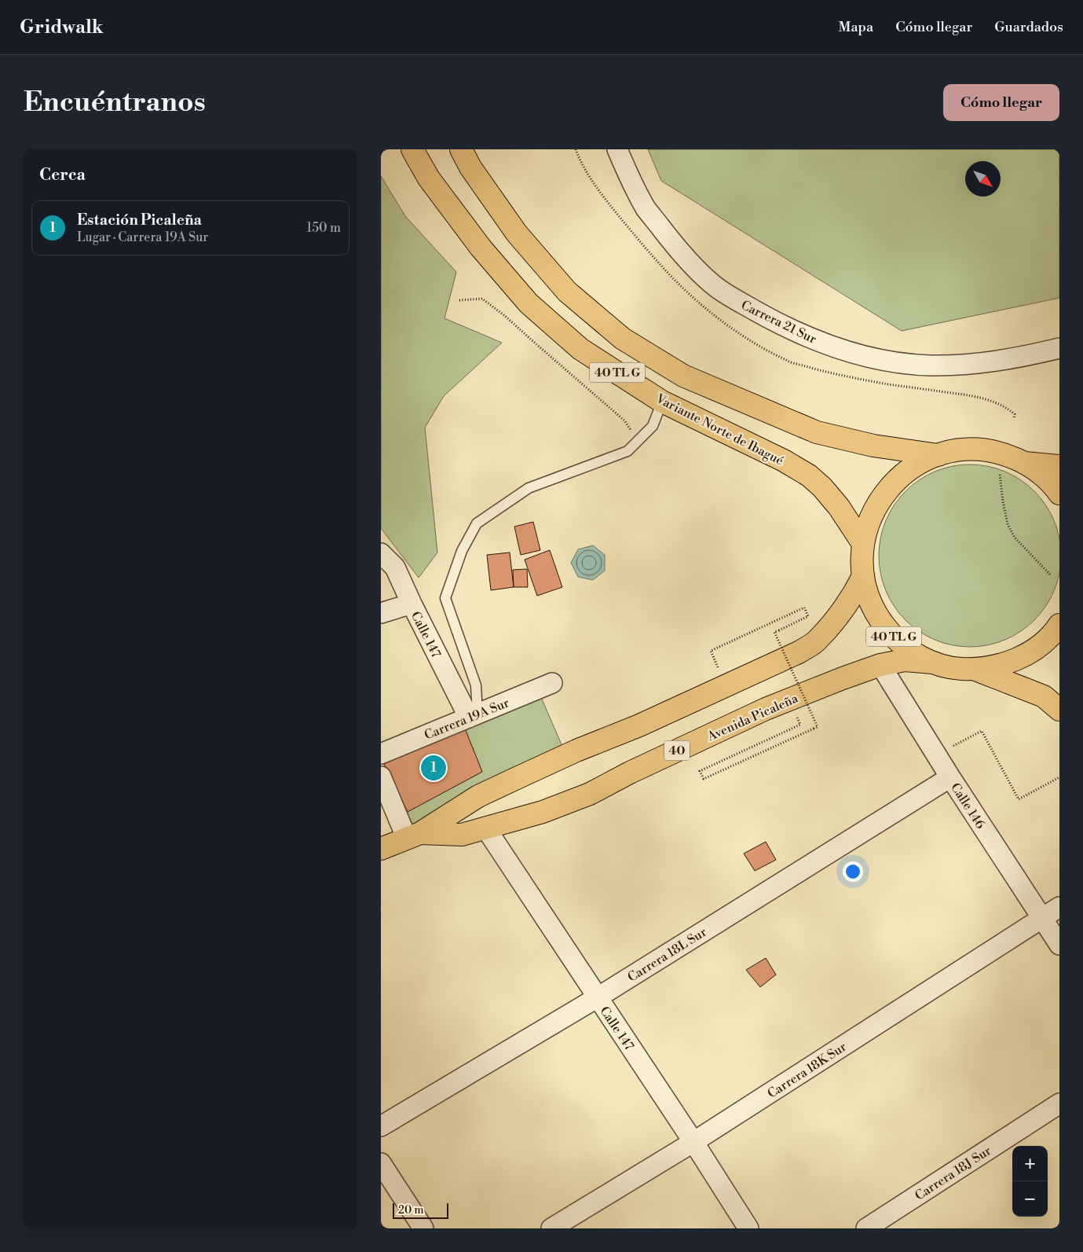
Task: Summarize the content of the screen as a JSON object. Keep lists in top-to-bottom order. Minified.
{"streets":{"main road":["40 TL G","Variante Norte de Ibagué","Avenida Picaleña","40"],"street":["Carrera 21 Sur","Calle 147","Carrera 19A Sur","Calle 146","Carrera 18L Sur","Carrera 18K Sur","Carrera 18J Sur"]},"crossings":[["40 TL G","Variante Norte de Ibagué"],["40 TL G","Avenida Picaleña"],["Calle 147","Avenida Picaleña"],["Calle 147","Carrera 19A Sur"],["Calle 147","Carrera 18L Sur"],["Calle 147","Carrera 18K Sur"],["Avenida Picaleña","Calle 146"],["Calle 146","Carrera 18L Sur"],["Calle 146","Carrera 18K Sur"]],"scale_bar":"20 m","north":"bottom right","page":{"header":"Gridwalk","nav":["Mapa","Cómo llegar","Guardados"],"buttons":"Cómo llegar","title":"Encuéntranos","heading":"Cerca","list":[{"mark":"1","name":"Estación Picaleña","note":"Lugar · Carrera 19A Sur","value":"150 m"}],"pins":"1","map_buttons":["+","−"],"scale":"20 m"}}
